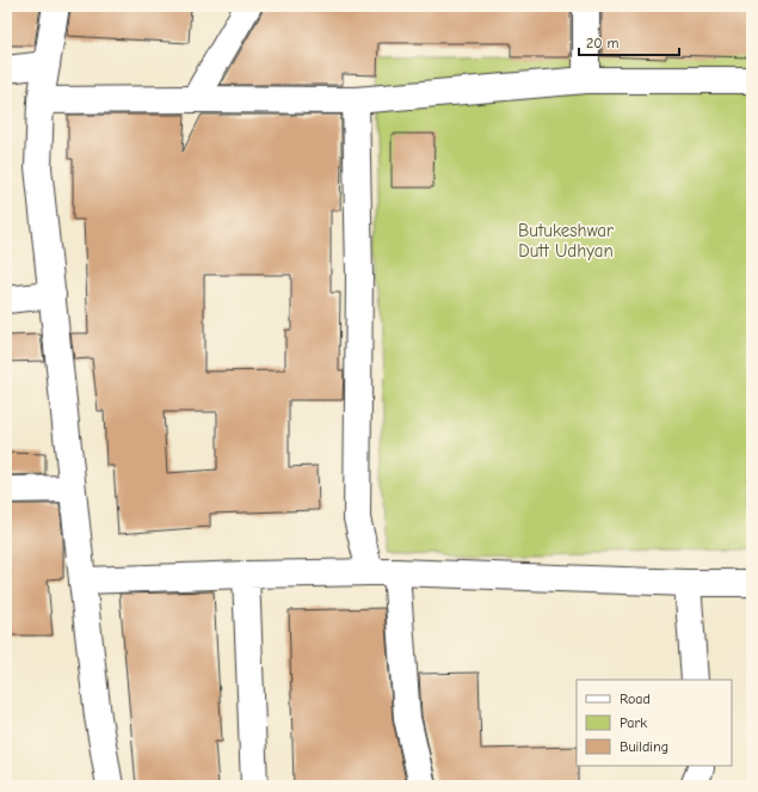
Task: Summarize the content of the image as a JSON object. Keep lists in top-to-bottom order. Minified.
{"parks":["Butukeshwar Dutt Udhyan"],"legend":["Road","Park","Building"],"scale_bar":"20 m"}
